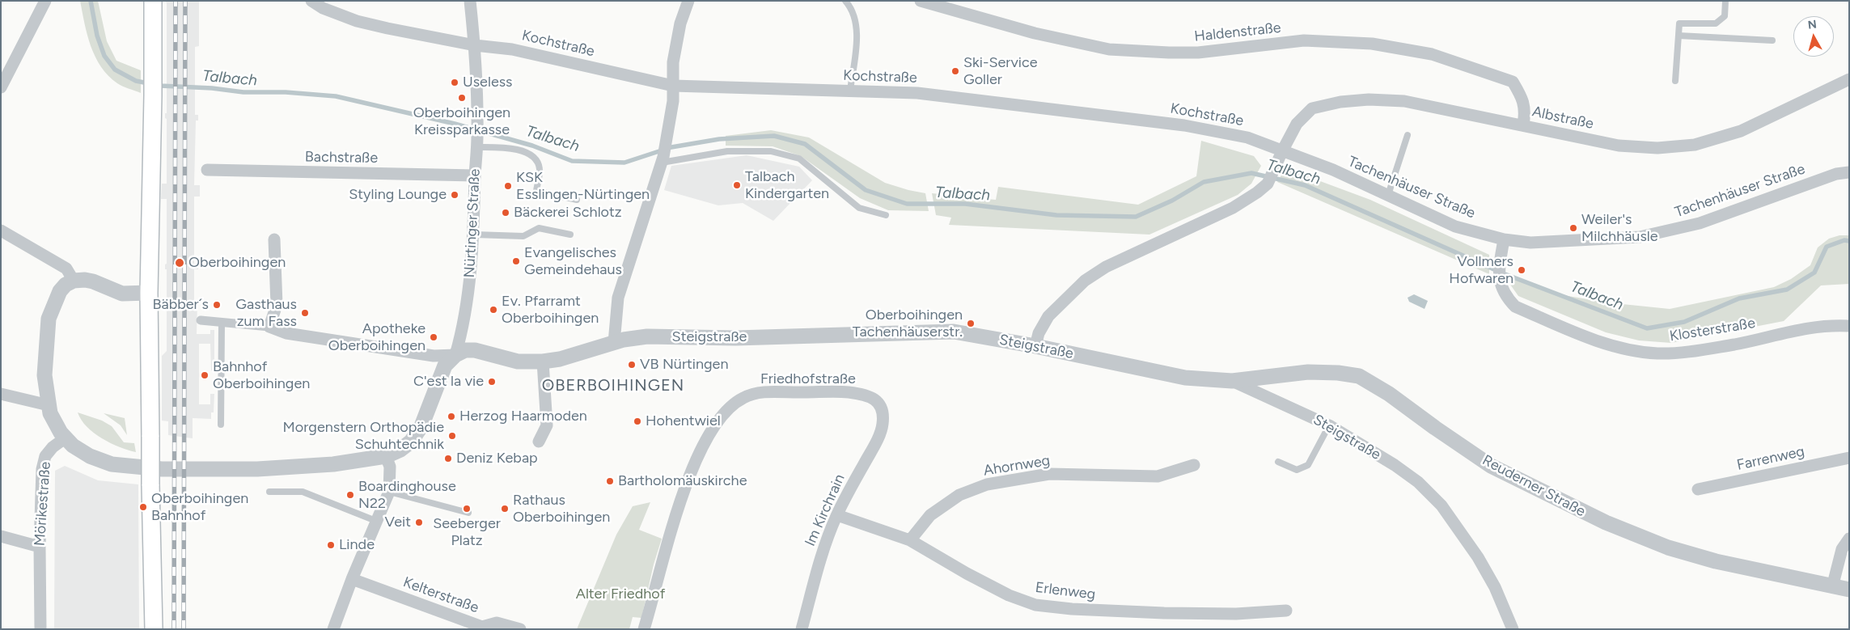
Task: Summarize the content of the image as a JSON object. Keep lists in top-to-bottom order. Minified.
{"streets":{"street":["Haldenstraße","Kochstraße","Albstraße","Bachstraße","Tachenhäuser Straße","Nürtinger Straße","Klosterstraße","Steigstraße","Friedhofstraße","Farrenweg","Ahornweg","Reuderner Straße","Mörikestraße","Im Kirchrain","Erlenweg","Kelterstraße"]},"crossings":[["Haldenstraße","Albstraße"],["Kochstraße","Albstraße"],["Kochstraße","Tachenhäuser Straße"],["Kochstraße","Nürtinger Straße"],["Albstraße","Tachenhäuser Straße"],["Bachstraße","Nürtinger Straße"],["Tachenhäuser Straße","Klosterstraße"],["Nürtinger Straße","Steigstraße"],["Nürtinger Straße","Mörikestraße"],["Steigstraße","Reuderner Straße"],["Friedhofstraße","Im Kirchrain"],["Ahornweg","Erlenweg"],["Im Kirchrain","Erlenweg"]],"districts":["OBERBOIHINGEN"],"water":["Talbach"],"parks":["Alter Friedhof"],"places":["Ski-Service Goller","Useless","Oberboihingen Kreissparkasse","Talbach Kindergarten","KSK Esslingen-Nürtingen","Styling Lounge","Bäckerei Schlotz","Weiler's Milchhäusle","Evangelisches Gemeindehaus","Oberboihingen","Vollmers Hofwaren","Bäbber´s","Ev. Pfarramt Oberboihingen","Gasthaus zum Fass","Oberboihingen Tachenhäuserstr.","Apotheke Oberboihingen","VB Nürtingen","Bahnhof Oberboihingen","C'est la vie","Herzog Haarmoden","Hohentwiel","Morgenstern Orthopädie Schuhtechnik","Deniz Kebap","Bartholomäuskirche","Boardinghouse N22","Oberboihingen Bahnhof","Seeberger Platz","Rathaus Oberboihingen","Veit","Linde"],"north":"top"}
